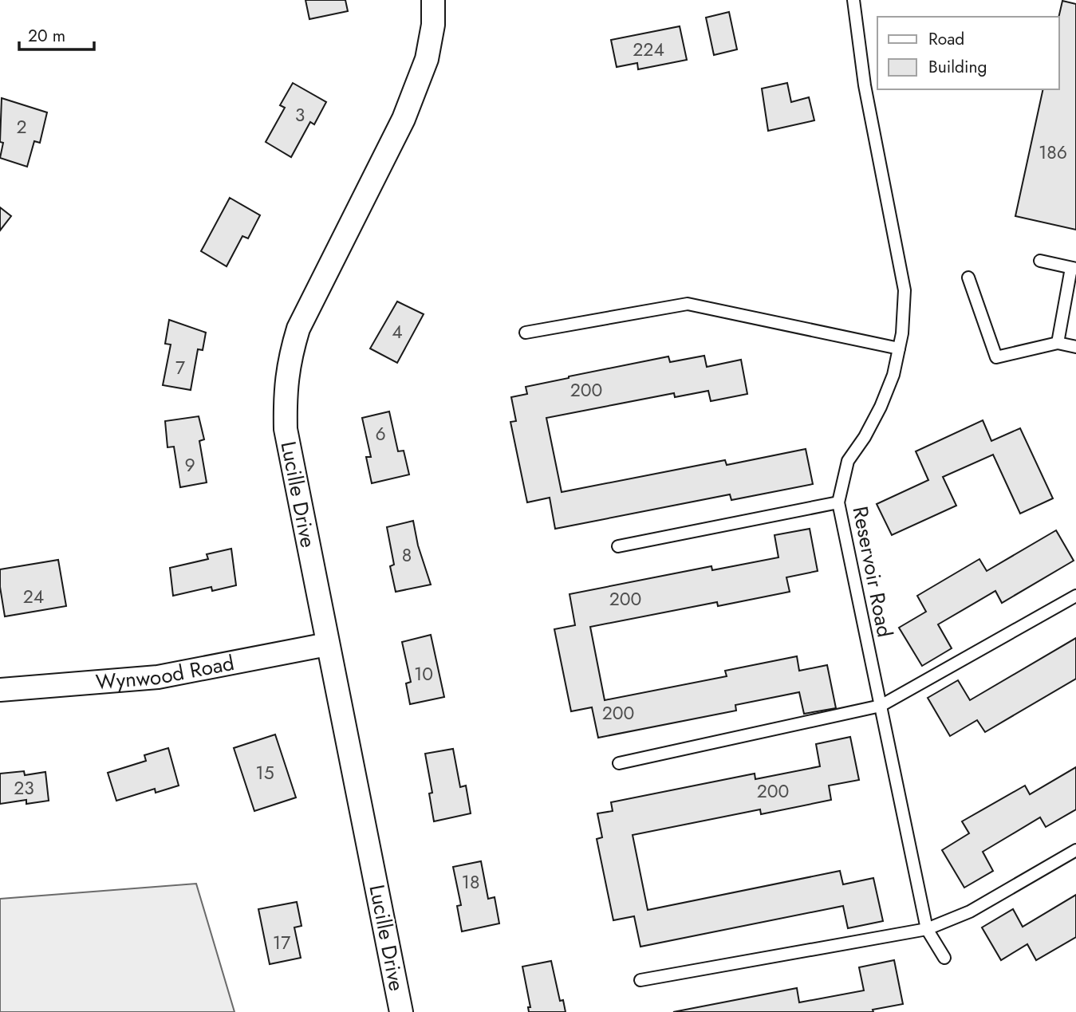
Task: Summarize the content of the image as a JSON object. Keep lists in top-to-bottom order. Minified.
{"streets":{"street":["Lucille Drive","Wynwood Road"],"lane":["Reservoir Road"]},"crossings":[["Lucille Drive","Wynwood Road"]],"house_numbers":["224","3","2","186","4","7","200","6","9","8","24","200","10","200","15","23","200","18","17"],"legend":["Road","Building"],"scale_bar":"20 m"}
